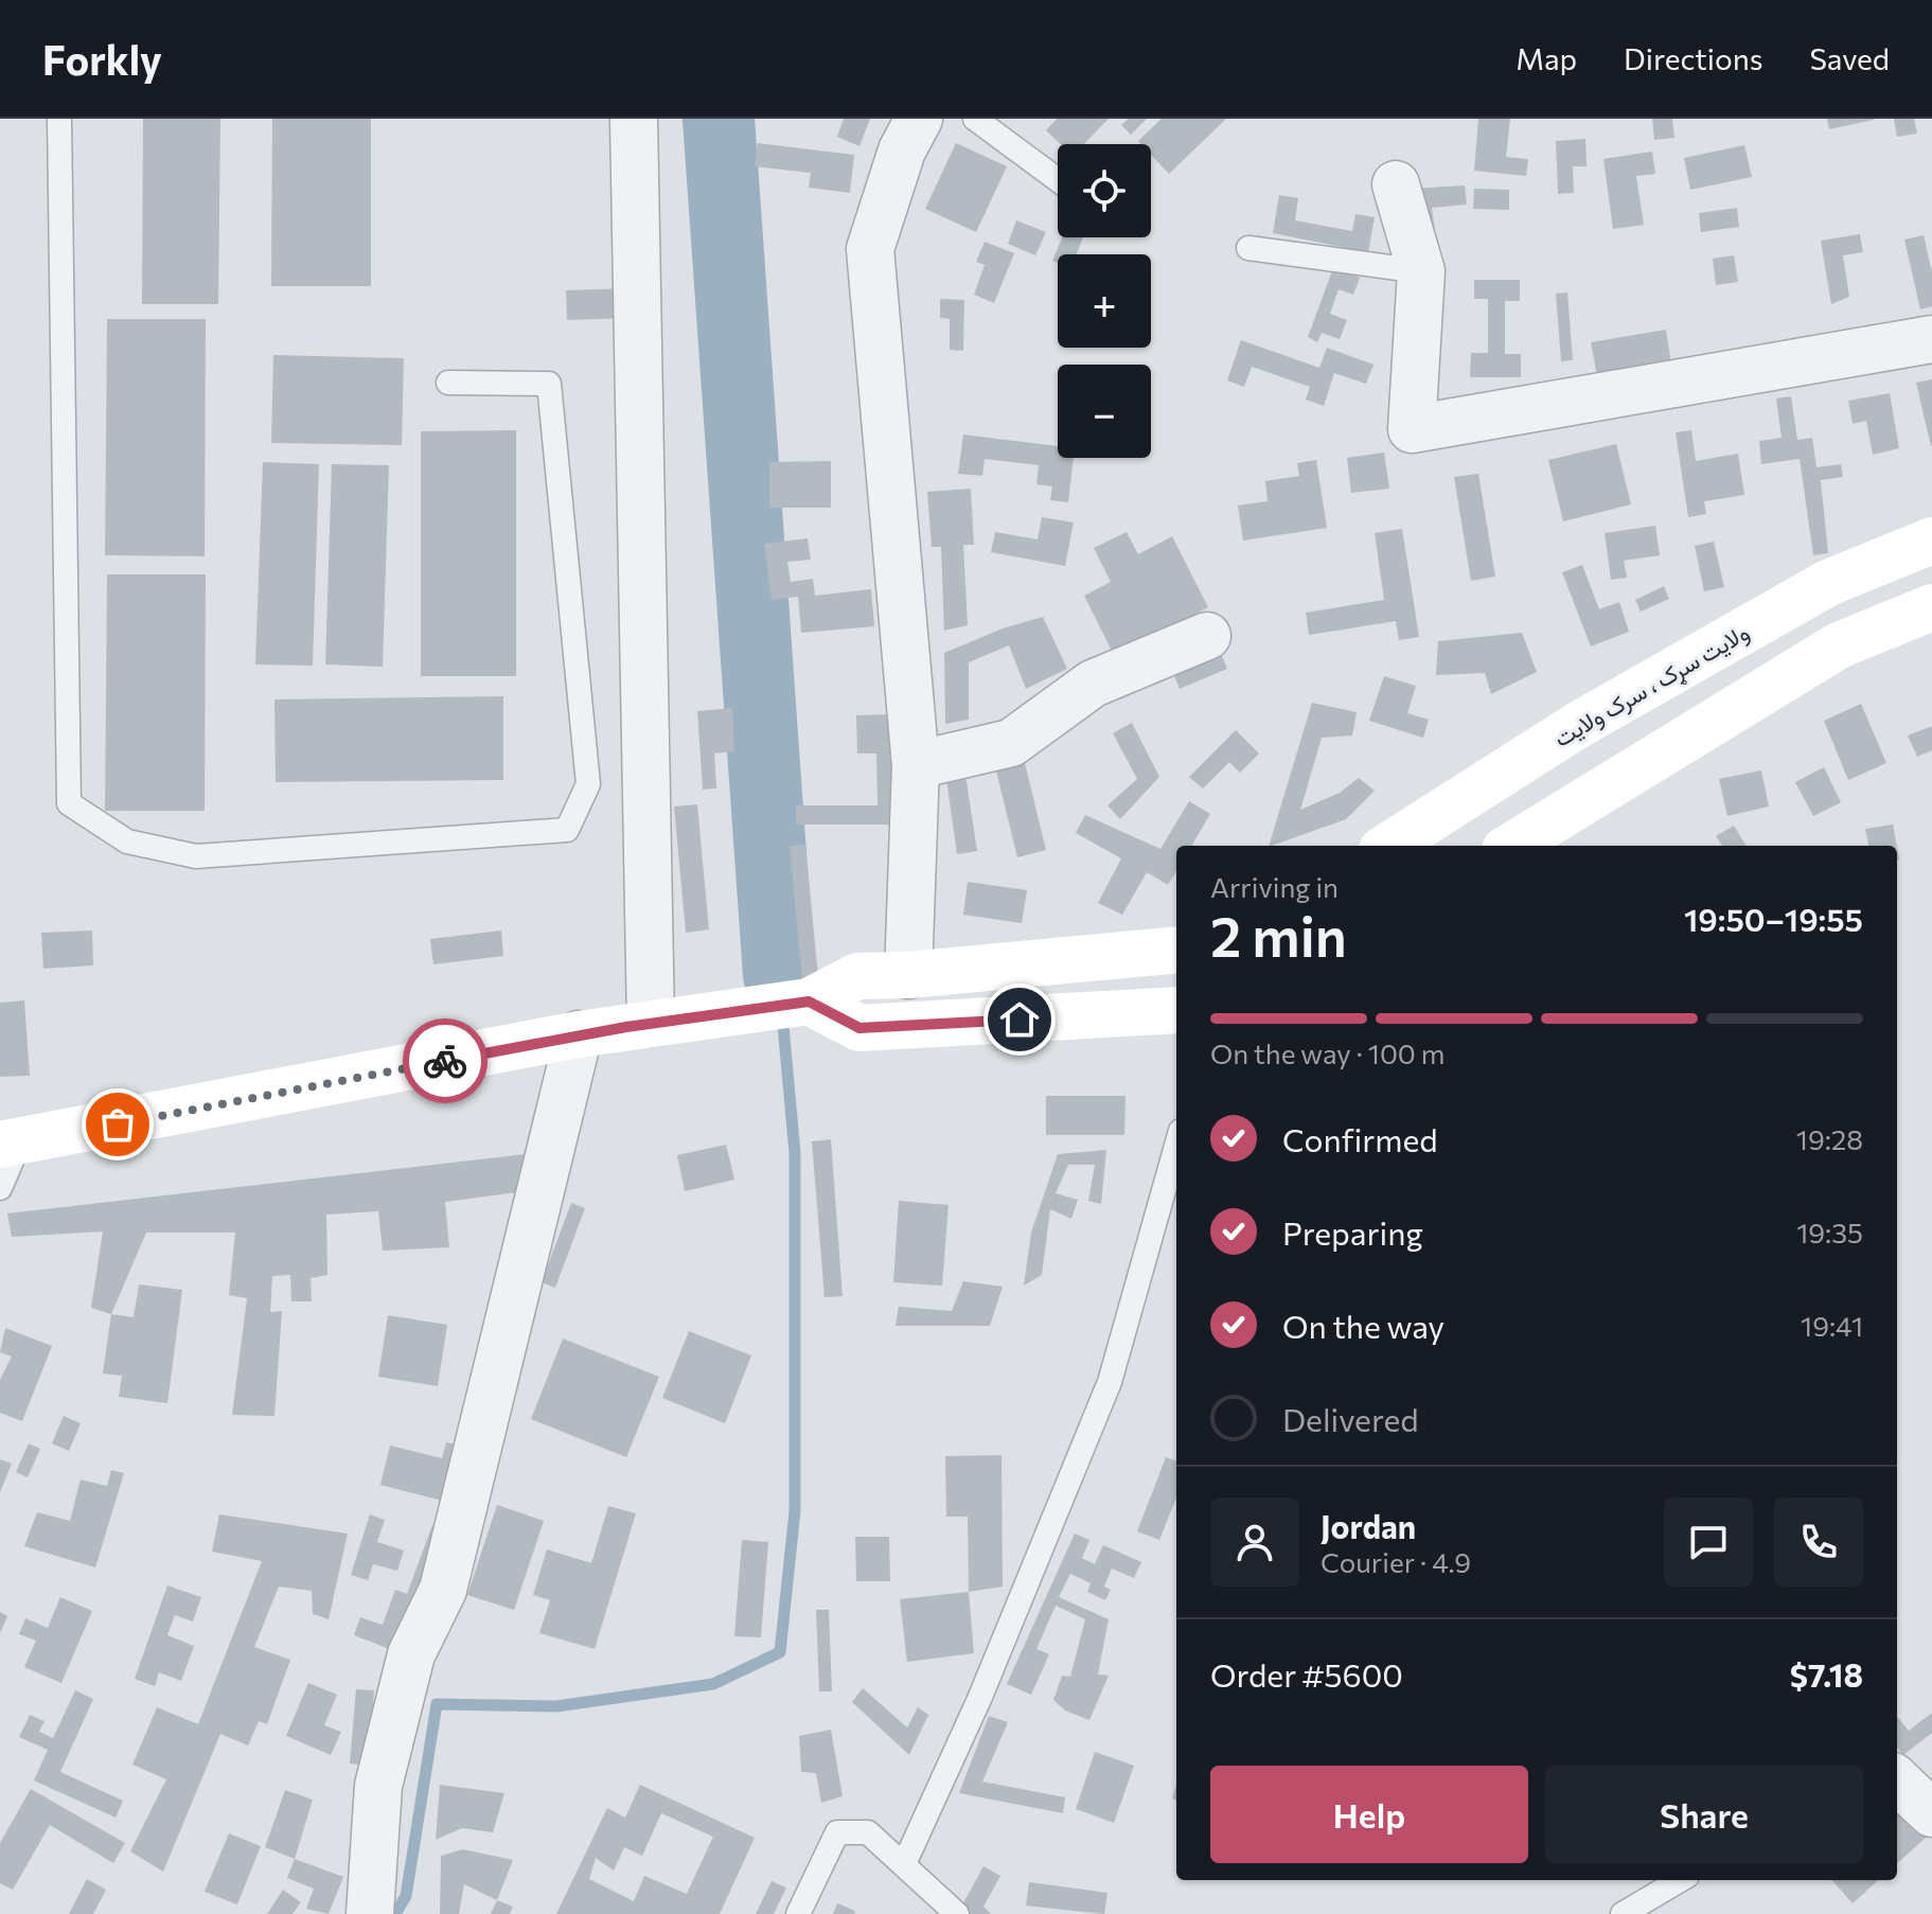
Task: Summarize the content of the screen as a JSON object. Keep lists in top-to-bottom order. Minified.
{"streets":{"main road":["ولایت سړک ، سرک ولایت"]},"page":{"header":"Forkly","nav":["Map","Directions","Saved"],"map_buttons":["+","−"],"heading":["2 min","Arriving in","19:50–19:55"],"panel":["Jordan","Courier · 4.9","Order #5600","$7.18"],"bar":"On the way · 100 m","list":[["Confirmed","19:28"],["Preparing","19:35"],["On the way","19:41"],"Delivered"],"buttons":["Help","Share"]}}
